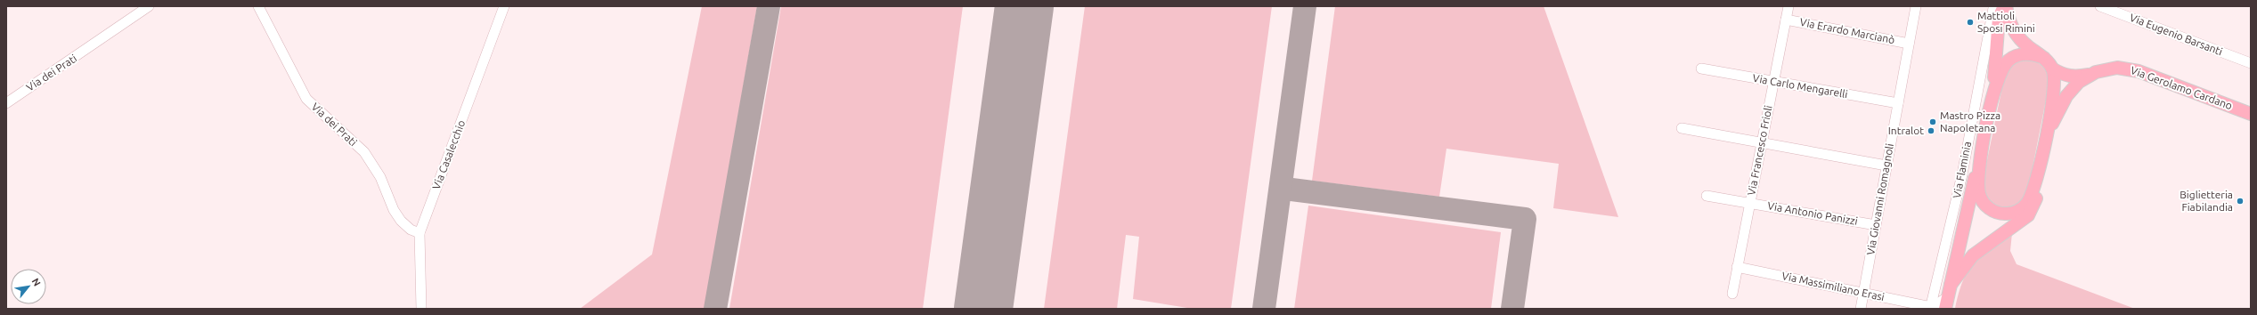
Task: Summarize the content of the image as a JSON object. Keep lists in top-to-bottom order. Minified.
{"streets":{"main road":["Via Gerolamo Cardano","Via Flaminia"],"street":["Via Erardo Marcianò","Via Eugenio Barsanti","Via dei Prati","Via Carlo Mengarelli","Via Francesco Frioli","Via Casalecchio","Via Giovanni Romagnoli","Via Antonio Panizzi","Via Massimiliano Erasi"]},"crossings":[["Via Erardo Marcianò","Via Francesco Frioli"],["Via Erardo Marcianò","Via Giovanni Romagnoli"],["Via dei Prati","Via Casalecchio"],["Via Carlo Mengarelli","Via Francesco Frioli"],["Via Carlo Mengarelli","Via Giovanni Romagnoli"],["Via Gerolamo Cardano","Via Flaminia"],["Via Francesco Frioli","Via Antonio Panizzi"],["Via Francesco Frioli","Via Massimiliano Erasi"],["Via Flaminia","Via Massimiliano Erasi"],["Via Giovanni Romagnoli","Via Antonio Panizzi"],["Via Giovanni Romagnoli","Via Massimiliano Erasi"]],"places":["Mattioli Sposi Rimini","Mastro Pizza Napoletana","Intralot","Biglietteria Fiabilandia"],"north":"top right"}
